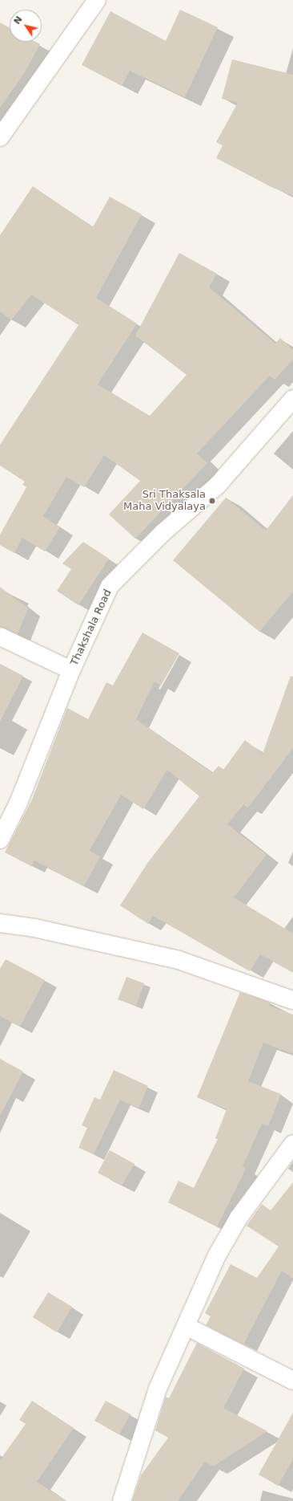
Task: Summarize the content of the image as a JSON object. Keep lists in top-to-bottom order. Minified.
{"streets":{"street":["Thakshala Road"]},"places":["Sri Thaksala Maha Vidyalaya"],"north":"top left"}
